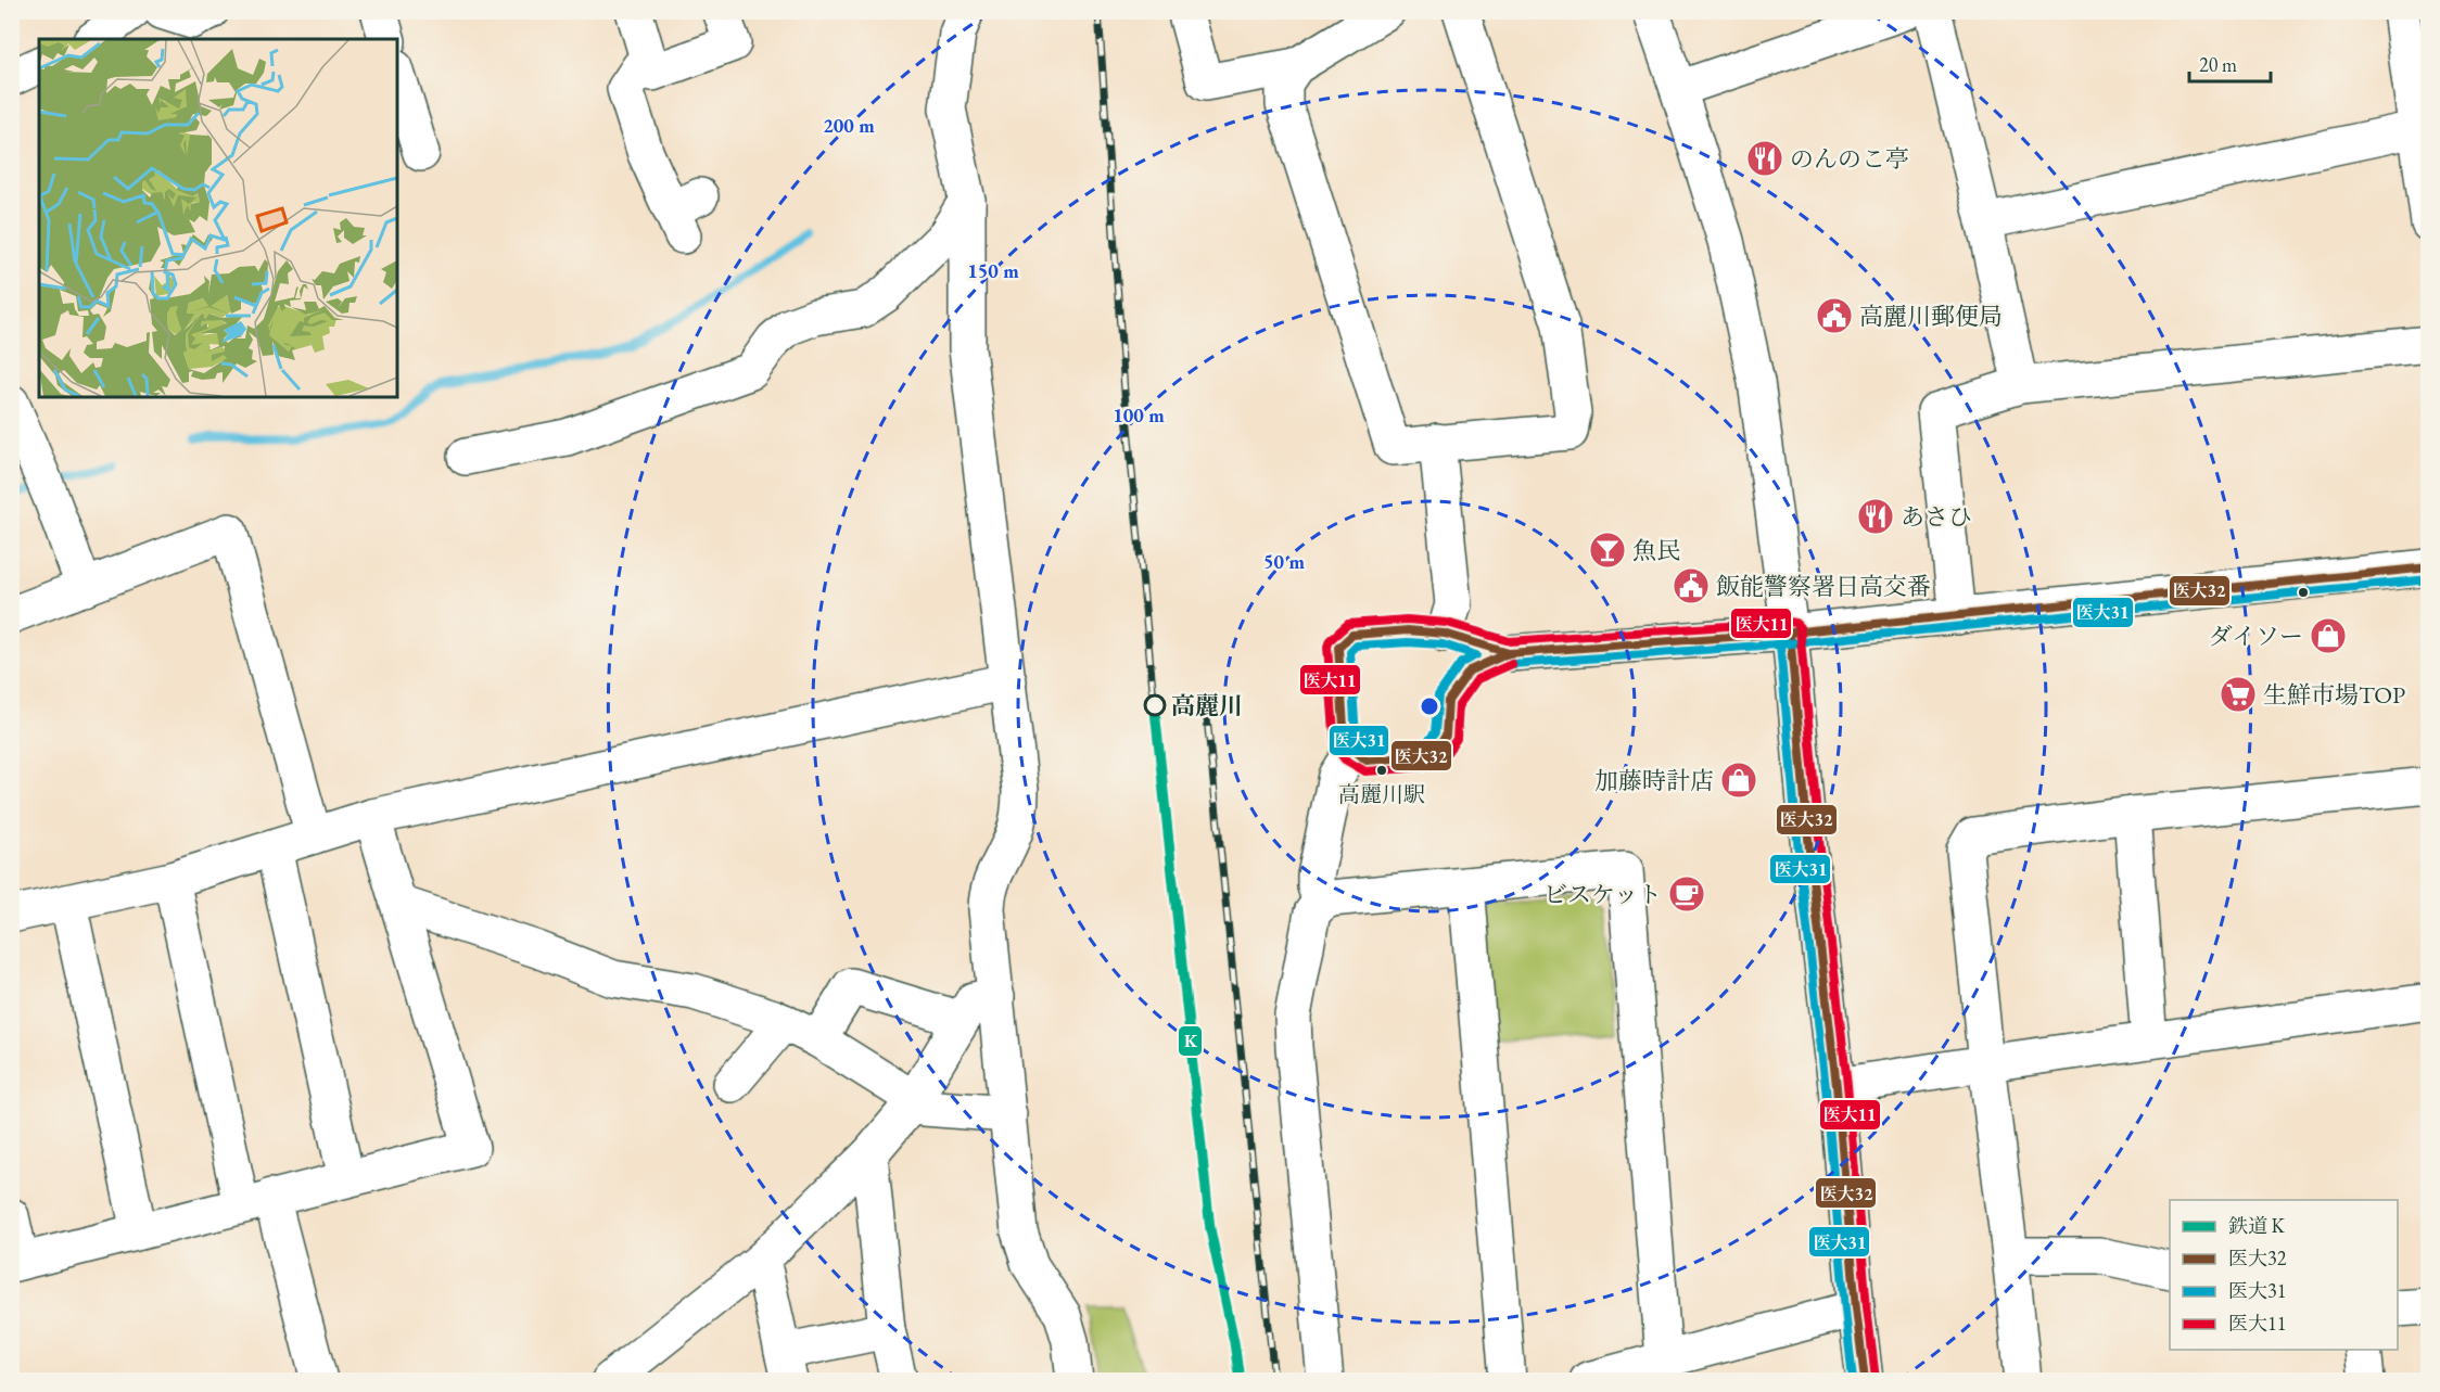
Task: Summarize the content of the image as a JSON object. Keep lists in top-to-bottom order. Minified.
{"places":{"restaurant":["のんのこ亭","あさひ"],"public building":["高麗川郵便局","飯能警察署日高交番"],"bar":["魚民"],"shop":["ダイソー","加藤時計店"],"supermarket":["生鮮市場TOP"],"other":["高麗川","高麗川駅"],"cafe":["ビスケット"]},"lines":["transit line 医大32","transit line 医大31","transit line 医大11","rail line K"],"legend":["鉄道 K","医大32","医大31","医大11"],"scale_bar":"20 m","rings":["200 m","150 m","100 m","50 m"]}
